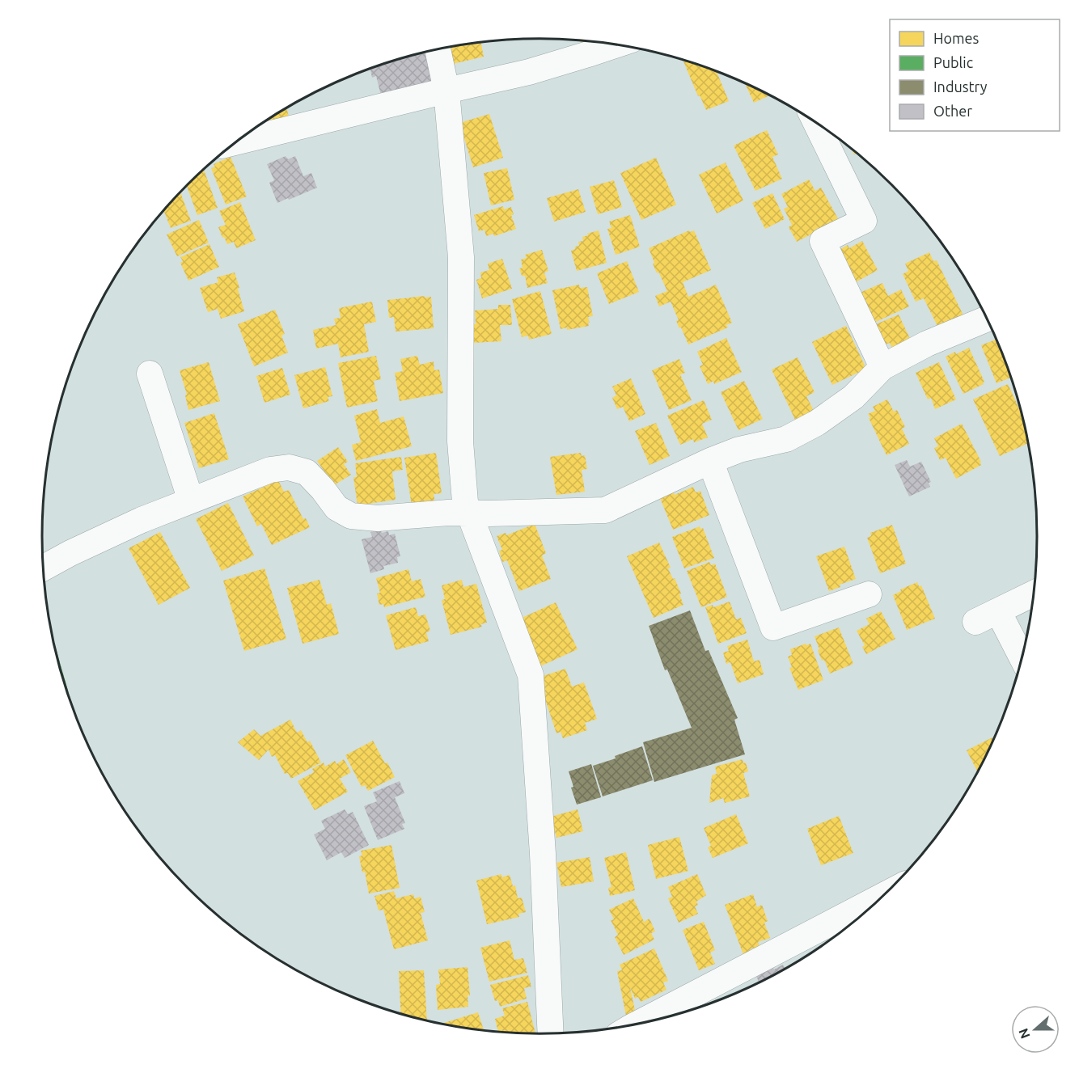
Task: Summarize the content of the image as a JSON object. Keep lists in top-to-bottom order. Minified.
{"legend":["Homes","Public","Industry","Other"],"north":"left"}
